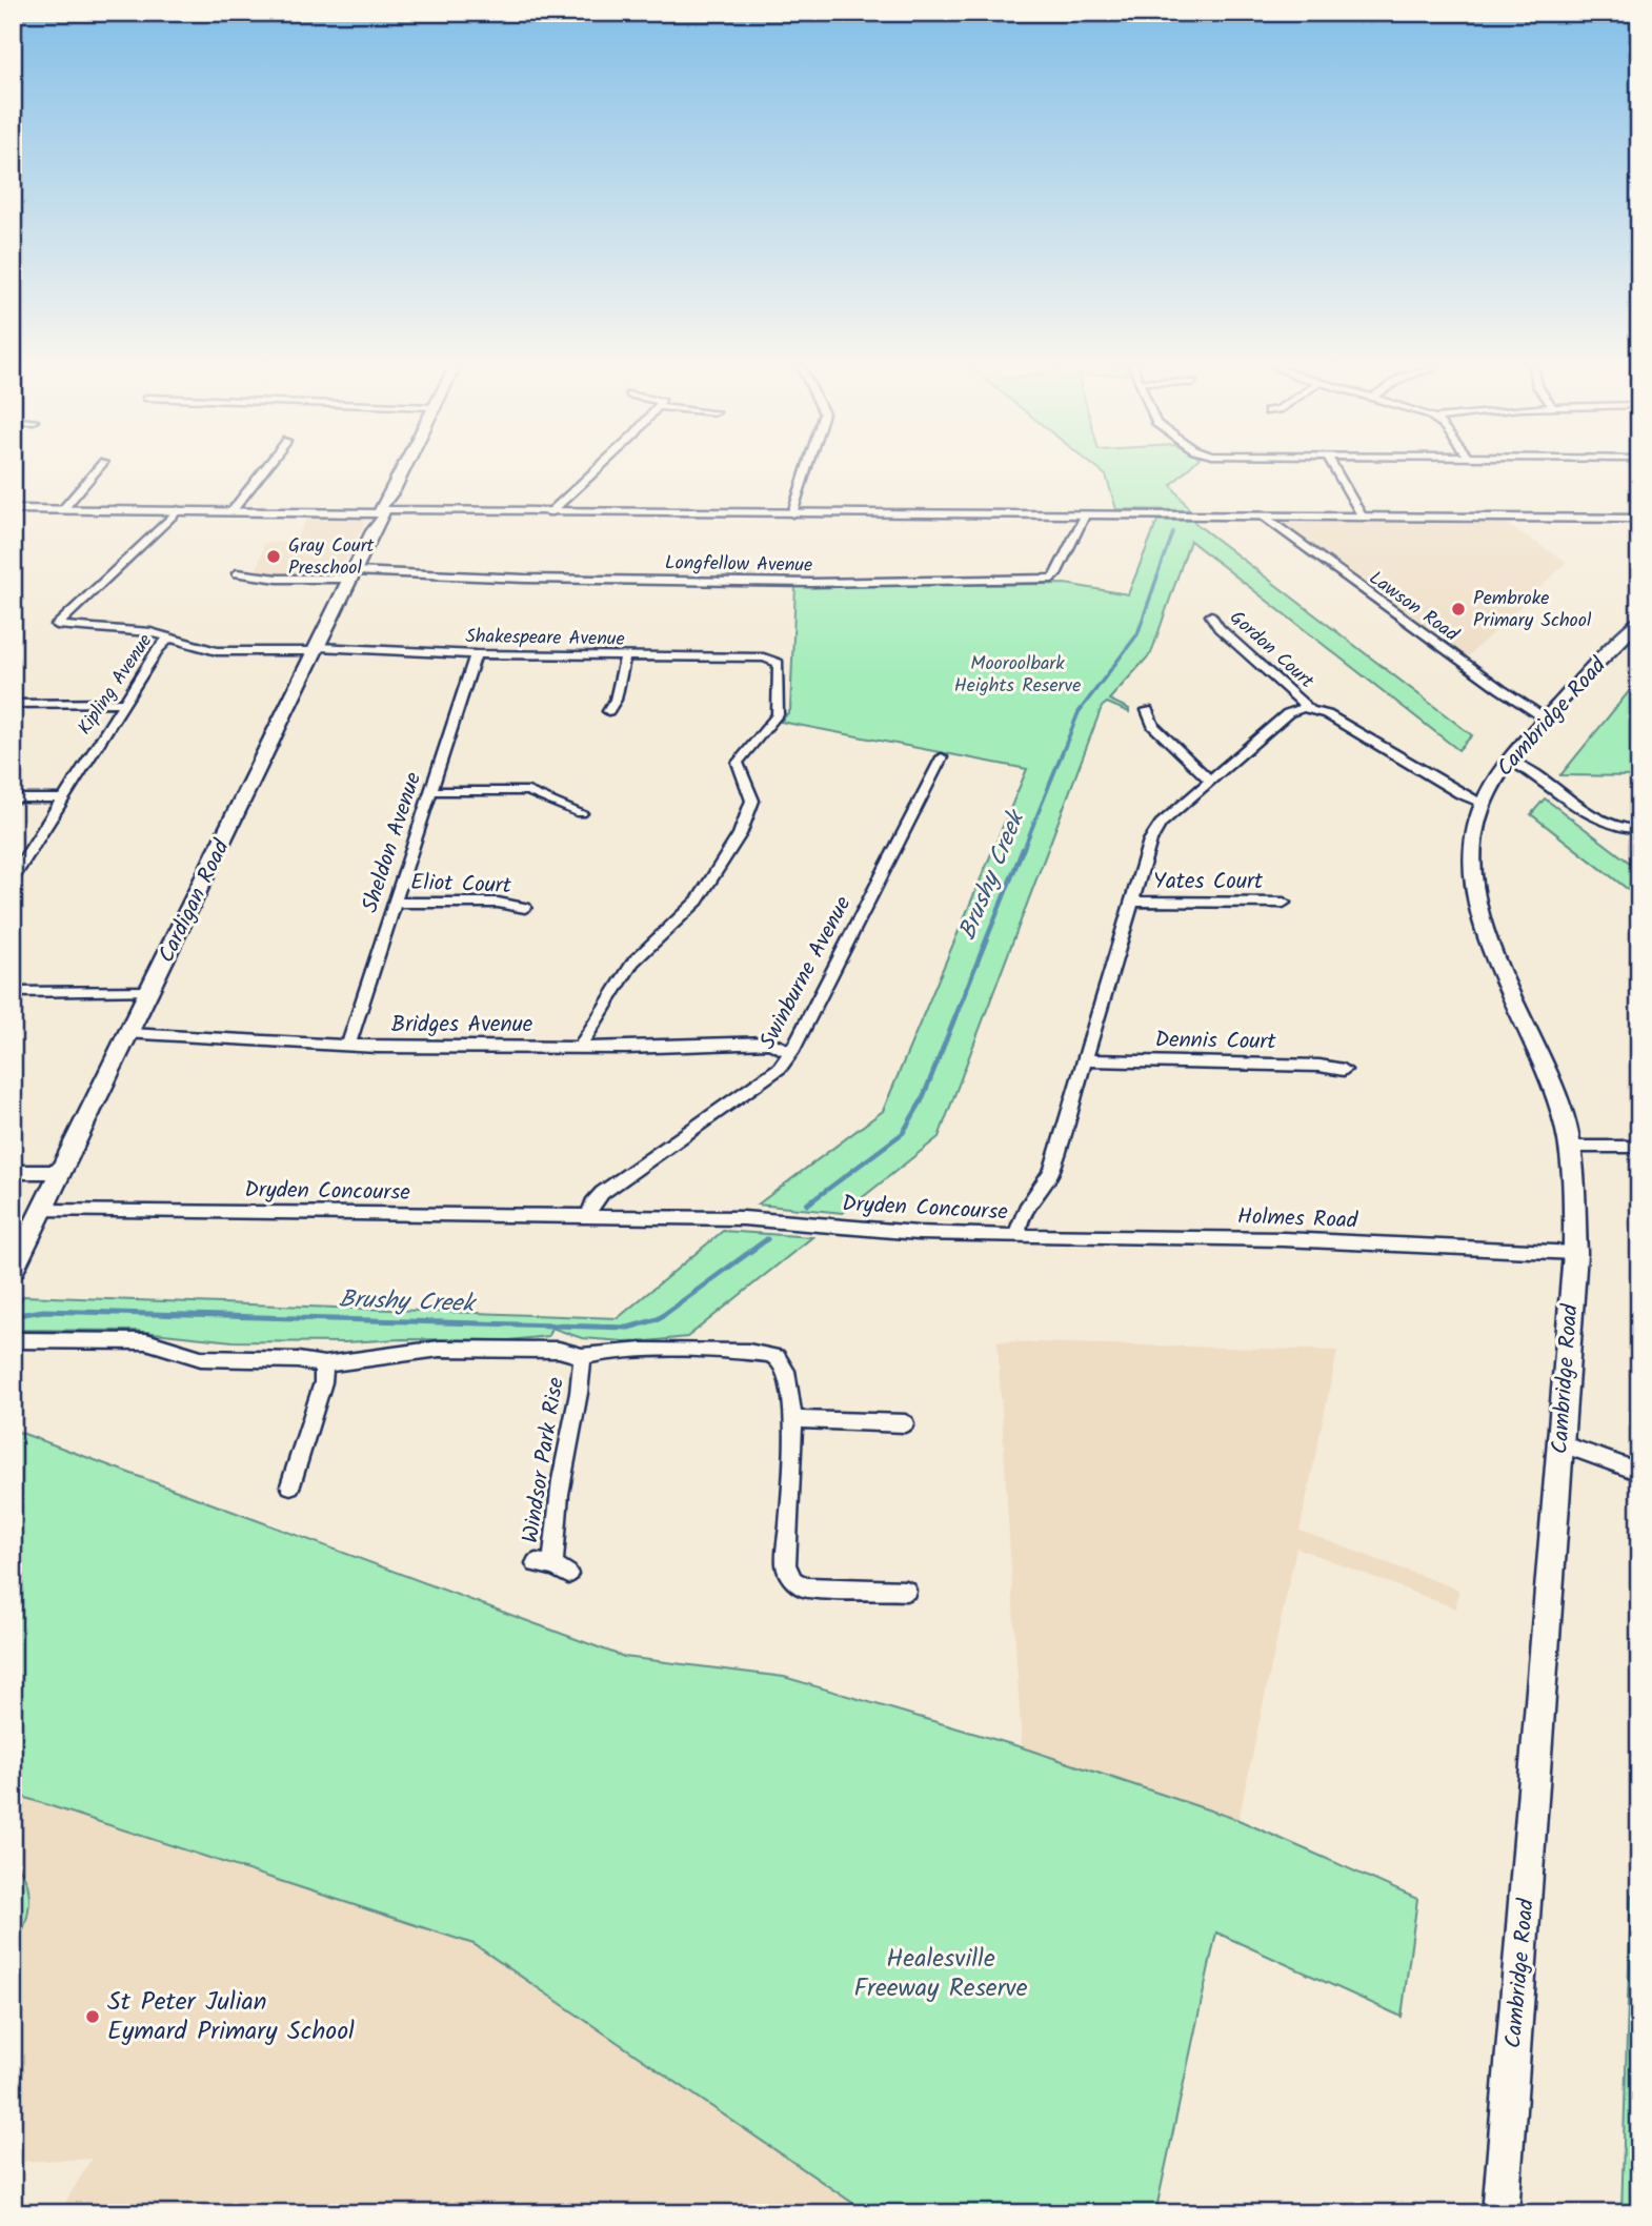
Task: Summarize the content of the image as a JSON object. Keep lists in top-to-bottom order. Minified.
{"streets":{"street":["Longfellow Avenue","Lawson Road","Shakespeare Avenue","Gordon Court","Kipling Avenue","Cambridge Road","Sheldon Avenue","Yates Court","Eliot Court","Cardigan Road","Swinburne Avenue","Bridges Avenue","Dennis Court","Dryden Concourse","Holmes Road","Windsor Park Rise"]},"crossings":[["Longfellow Avenue","Cardigan Road"],["Lawson Road","Cambridge Road"],["Shakespeare Avenue","Kipling Avenue"],["Shakespeare Avenue","Sheldon Avenue"],["Shakespeare Avenue","Cardigan Road"],["Shakespeare Avenue","Bridges Avenue"],["Gordon Court","Dryden Concourse"],["Cambridge Road","Holmes Road"],["Sheldon Avenue","Eliot Court"],["Sheldon Avenue","Bridges Avenue"],["Yates Court","Dryden Concourse"],["Cardigan Road","Bridges Avenue"],["Cardigan Road","Dryden Concourse"],["Swinburne Avenue","Bridges Avenue"],["Swinburne Avenue","Dryden Concourse"],["Dennis Court","Dryden Concourse"],["Dryden Concourse","Holmes Road"]],"water":["Brushy Creek"],"parks":["Mooroolbark Heights Reserve","Healesville Freeway Reserve"],"places":["Gray Court Preschool","Pembroke Primary School","St Peter Julian Eymard Primary School"]}
